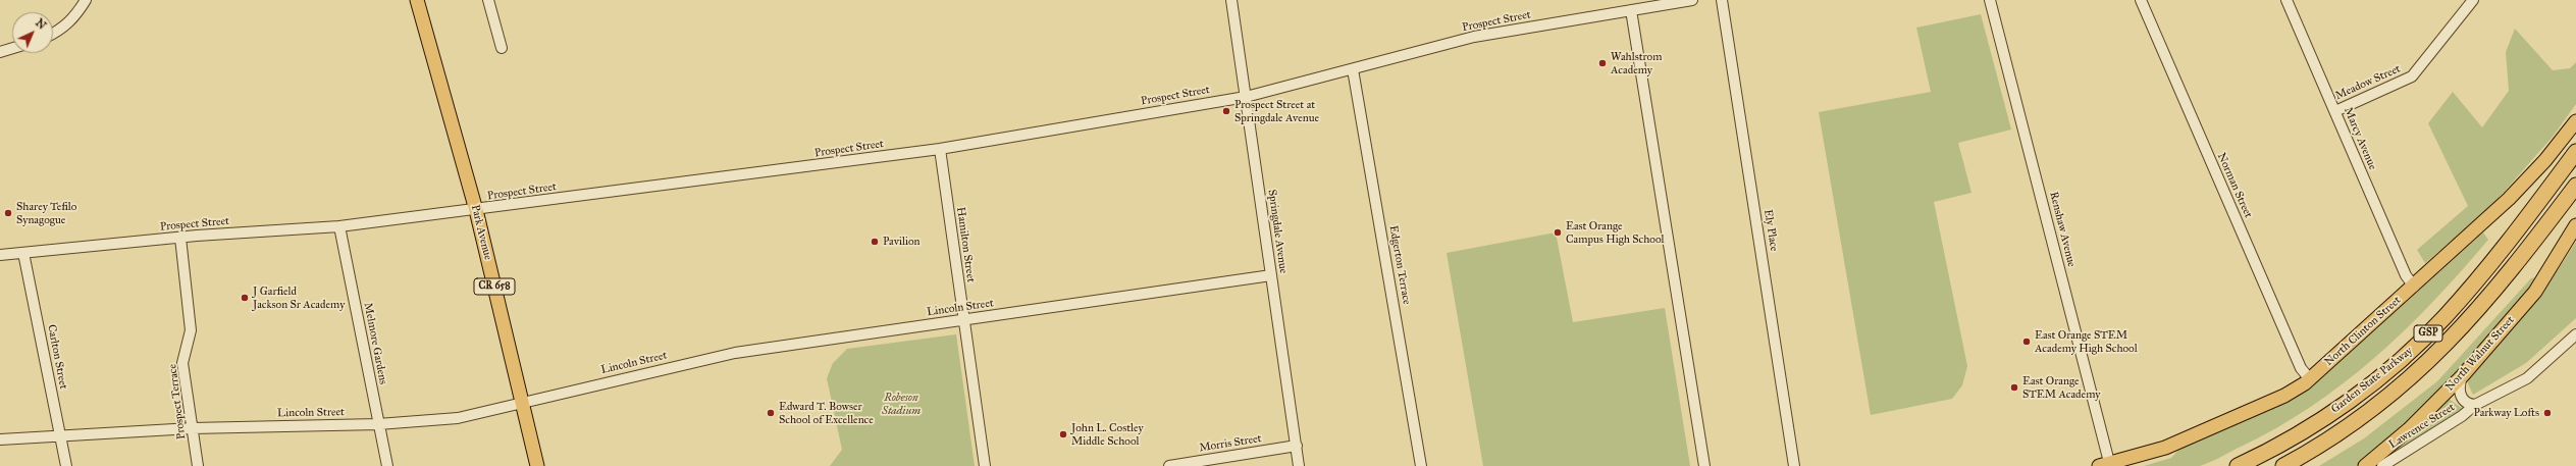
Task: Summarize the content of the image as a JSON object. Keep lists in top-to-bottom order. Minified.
{"streets":{"highway":["GSP","Garden State Parkway"],"main road":["Park Avenue","CR 658","North Clinton Street","North Walnut Street"],"street":["Prospect Street","Meadow Street","Marcy Avenue","Norman Street","Renshaw Avenue","Ely Place","Springdale Avenue","Hamilton Street","Edgerton Terrace","Lincoln Street","Melmore Gardens","Carlton Street","Prospect Terrace","Lawrence Street","Morris Street"]},"crossings":[["Prospect Street","Springdale Avenue"],["Prospect Street","Park Avenue"],["Prospect Street","Hamilton Street"],["Prospect Street","Edgerton Terrace"],["Prospect Street","Melmore Gardens"],["Prospect Street","Carlton Street"],["Prospect Street","Prospect Terrace"],["Meadow Street","Marcy Avenue"],["Marcy Avenue","North Clinton Street"],["Norman Street","North Clinton Street"],["Renshaw Avenue","North Clinton Street"],["Springdale Avenue","Lincoln Street"],["Springdale Avenue","Morris Street"],["Park Avenue","Lincoln Street"],["Hamilton Street","Lincoln Street"],["Lincoln Street","Melmore Gardens"],["Lincoln Street","Carlton Street"],["Lincoln Street","Prospect Terrace"],["North Walnut Street","Lawrence Street"]],"parks":["Robeson Stadium"],"places":["Wahlstrom Academy","Prospect Street at Springdale Avenue","Sharey Tefilo Synagogue","East Orange Campus High School","Pavilion","J Garfield Jackson Sr Academy","East Orange STEM Academy High School","East Orange STEM Academy","Edward T. Bowser School of Excellence","Parkway Lofts","John L. Costley Middle School"],"north":"top right"}
